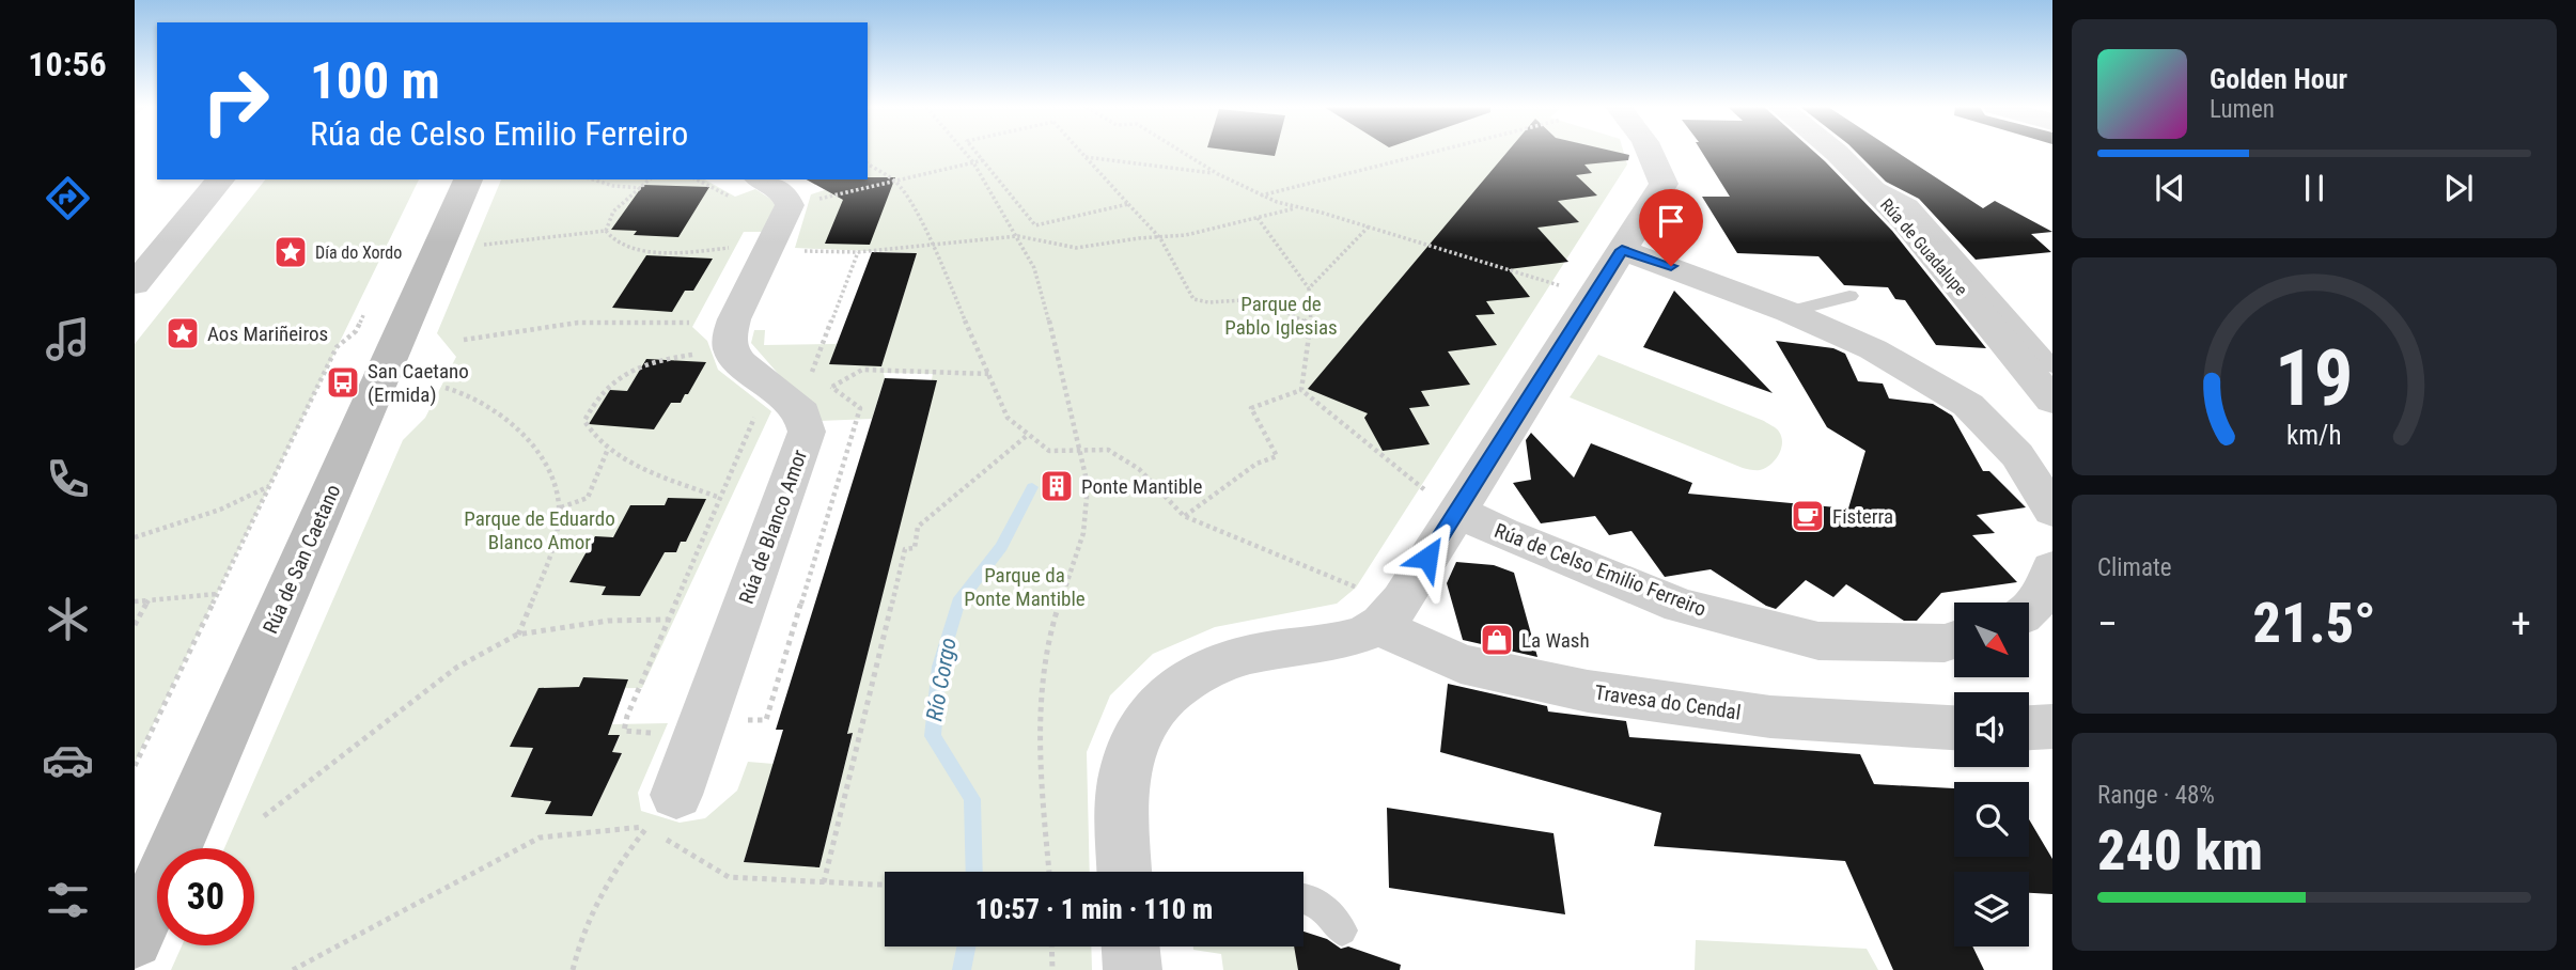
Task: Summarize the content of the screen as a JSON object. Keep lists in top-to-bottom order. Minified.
{"streets":{"street":["Rúa de Guadalupe","Rúa de Blanco Amor","Rúa de San Caetano","Rúa de Celso Emilio Ferreiro","Travesa do Cendal"]},"water":["Río Corgo"],"parks":["Parque de Pablo Iglesias","Parque de Eduardo Blanco Amor","Parque da Ponte Mantible"],"places":{"place":["Día do Xordo","Aos Mariñeiros"],"bus stop":["San Caetano (Ermida)"],"building":["Ponte Mantible"],"cafe":["Fisterra"],"shop":["La Wash"]},"north":"bottom right","page":{"tabs":"10:56","turn":["100 m","Rúa de Celso Emilio Ferreiro"],"song":["Golden Hour","Lumen"],"tile":["Climate",["Range · 48%","240 km"]],"heat":["−","21.5°","+"],"limit":"30","trip":"10:57 · 1 min · 110 m","gauge":["19","km/h"]}}
